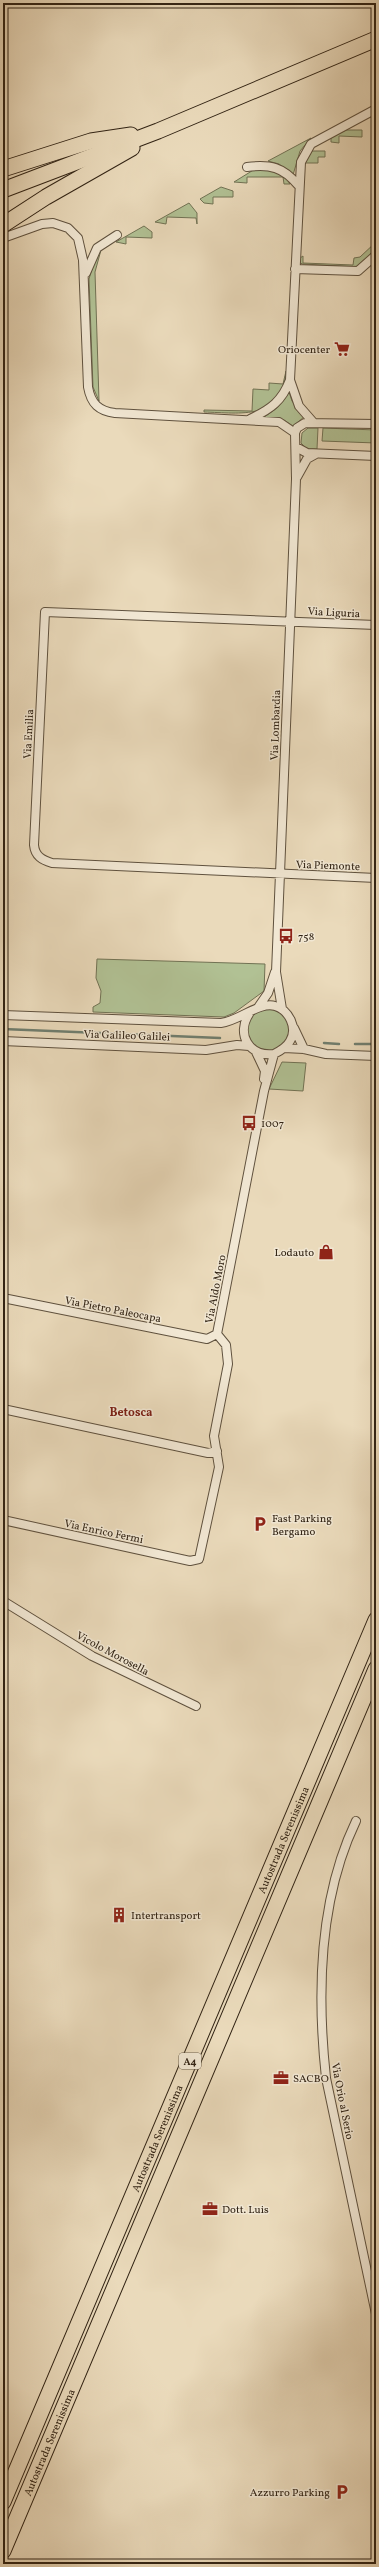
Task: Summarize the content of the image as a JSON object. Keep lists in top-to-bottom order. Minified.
{"streets":{"highway":["Autostrada Serenissima","A4"],"street":["Via Liguria","Via Lombardia","Via Emilia","Via Piemonte","Via Galileo Galilei","Via Aldo Moro","Via Pietro Paleocapa","Via Enrico Fermi","Vicolo Morosella","Via Orio al Serio"]},"crossings":[["Via Liguria","Via Lombardia"],["Via Liguria","Via Emilia"],["Via Lombardia","Via Emilia"],["Via Lombardia","Via Piemonte"],["Via Lombardia","Via Galileo Galilei"],["Via Lombardia","Via Aldo Moro"],["Via Emilia","Via Piemonte"],["Via Galileo Galilei","Via Aldo Moro"],["Via Aldo Moro","Via Pietro Paleocapa"],["Via Aldo Moro","Via Enrico Fermi"]],"districts":["Betosca"],"places":{"supermarket":["Oriocenter"],"bus stop":["758","1007"],"shop":["Lodauto"],"parking":["Fast Parking Bergamo","Azzurro Parking"],"building":["Intertransport"],"office":["SACBO","Dott. Luis"]}}
